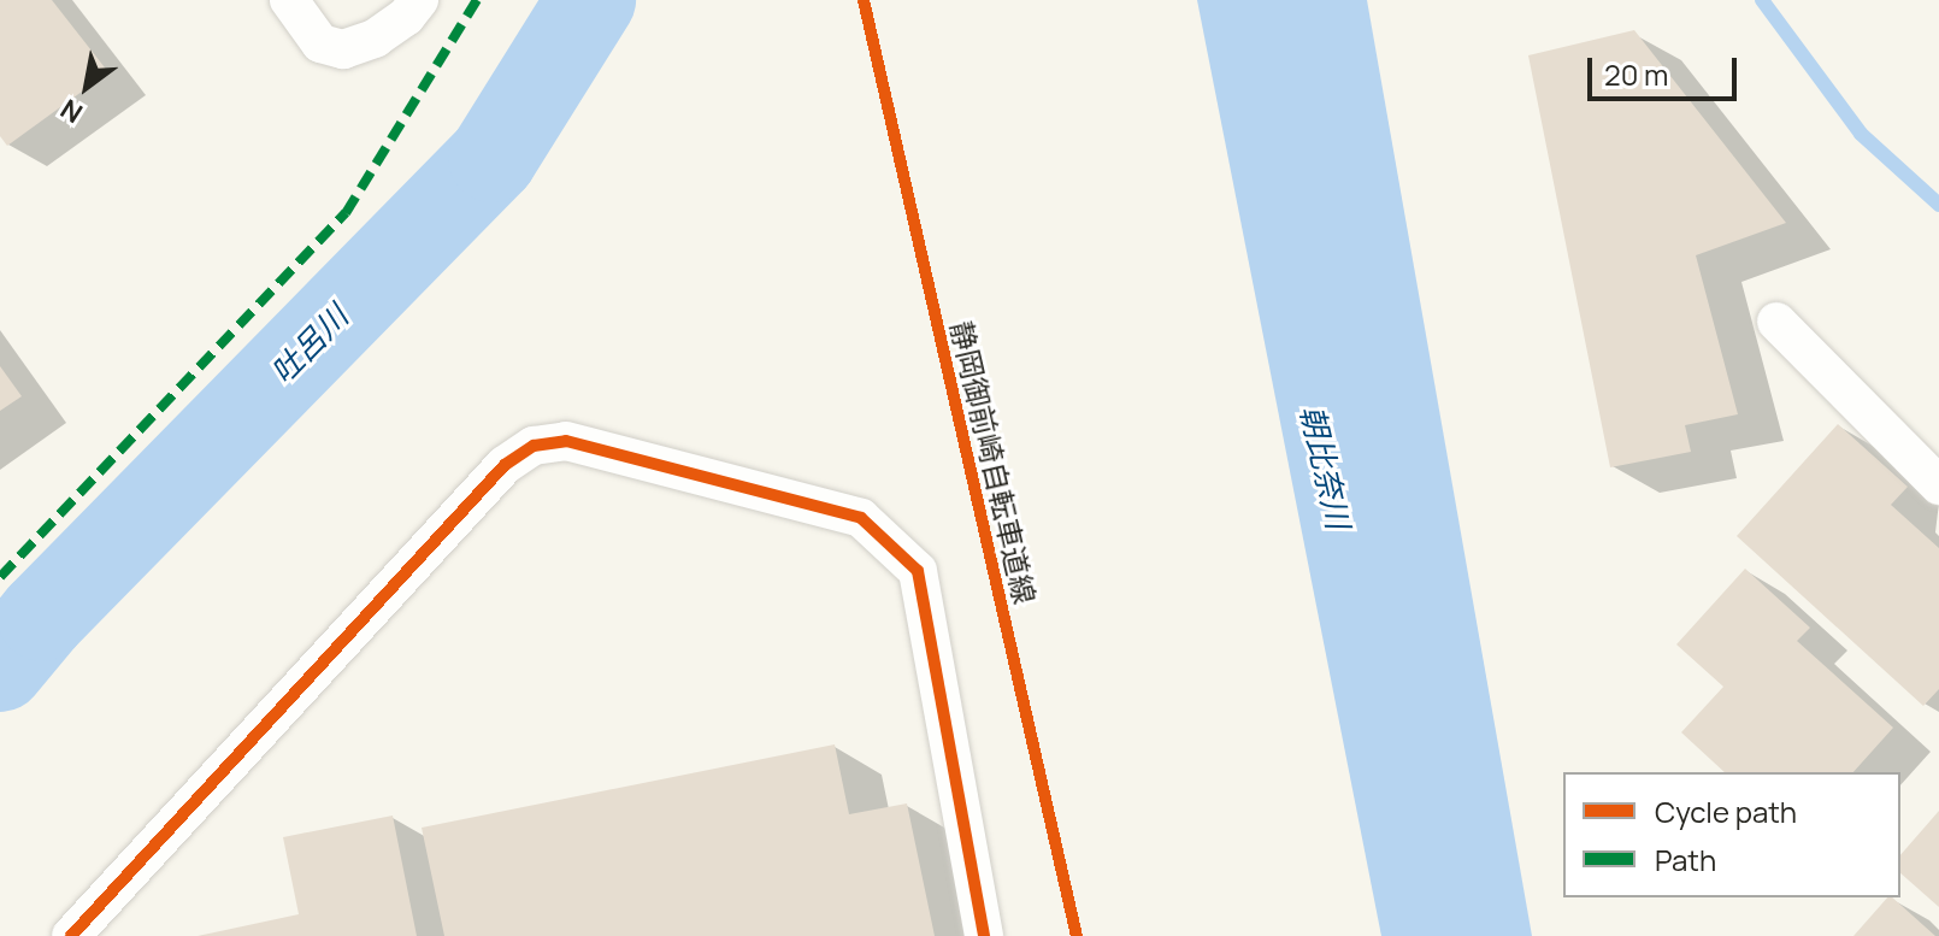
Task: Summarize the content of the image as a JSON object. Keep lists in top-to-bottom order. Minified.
{"streets":{"cycle path":["静岡御前崎自転車道線"]},"water":["吐呂川","朝比奈川"],"legend":["Cycle path","Path"],"scale_bar":"20 m","north":"bottom left"}
